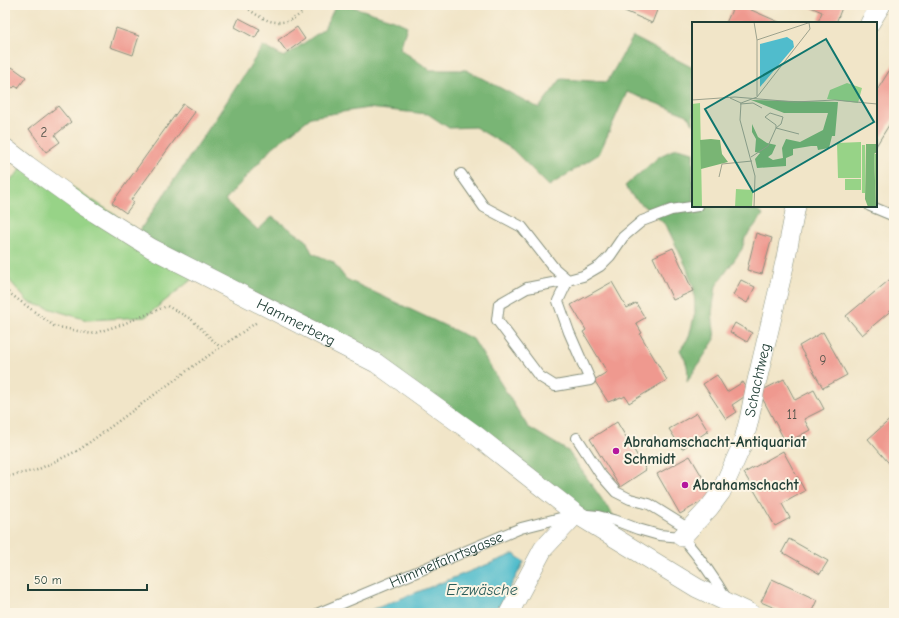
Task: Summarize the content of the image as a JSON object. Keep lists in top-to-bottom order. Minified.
{"streets":{"street":["Hammerberg","Schachtweg"],"lane":["Himmelfahrtsgasse"]},"crossings":[["Hammerberg","Himmelfahrtsgasse"],["Schachtweg","Himmelfahrtsgasse"]],"water":["Erzwäsche"],"places":["Abrahamschacht-Antiquariat Schmidt","Abrahamschacht"],"house_numbers":["2","9","11"],"scale_bar":"50 m"}
